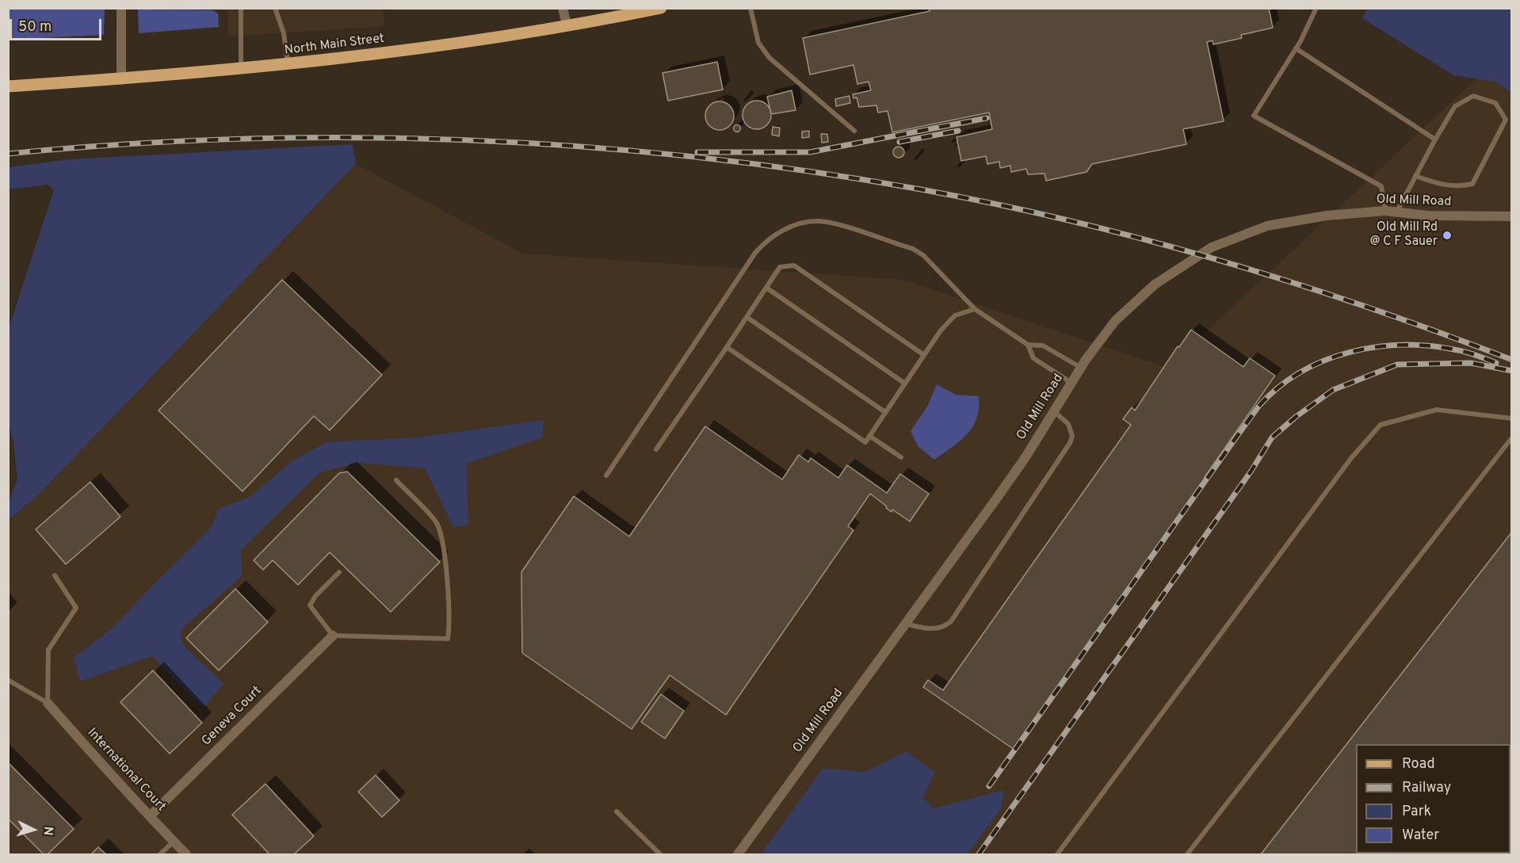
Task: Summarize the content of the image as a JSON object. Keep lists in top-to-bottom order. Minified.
{"streets":{"main road":["North Main Street"],"street":["Old Mill Road","Geneva Court","International Court"]},"crossings":[["Geneva Court","International Court"]],"places":["Old Mill Rd @ C F Sauer"],"legend":["Road","Railway","Park","Water"],"scale_bar":"50 m","north":"right"}
